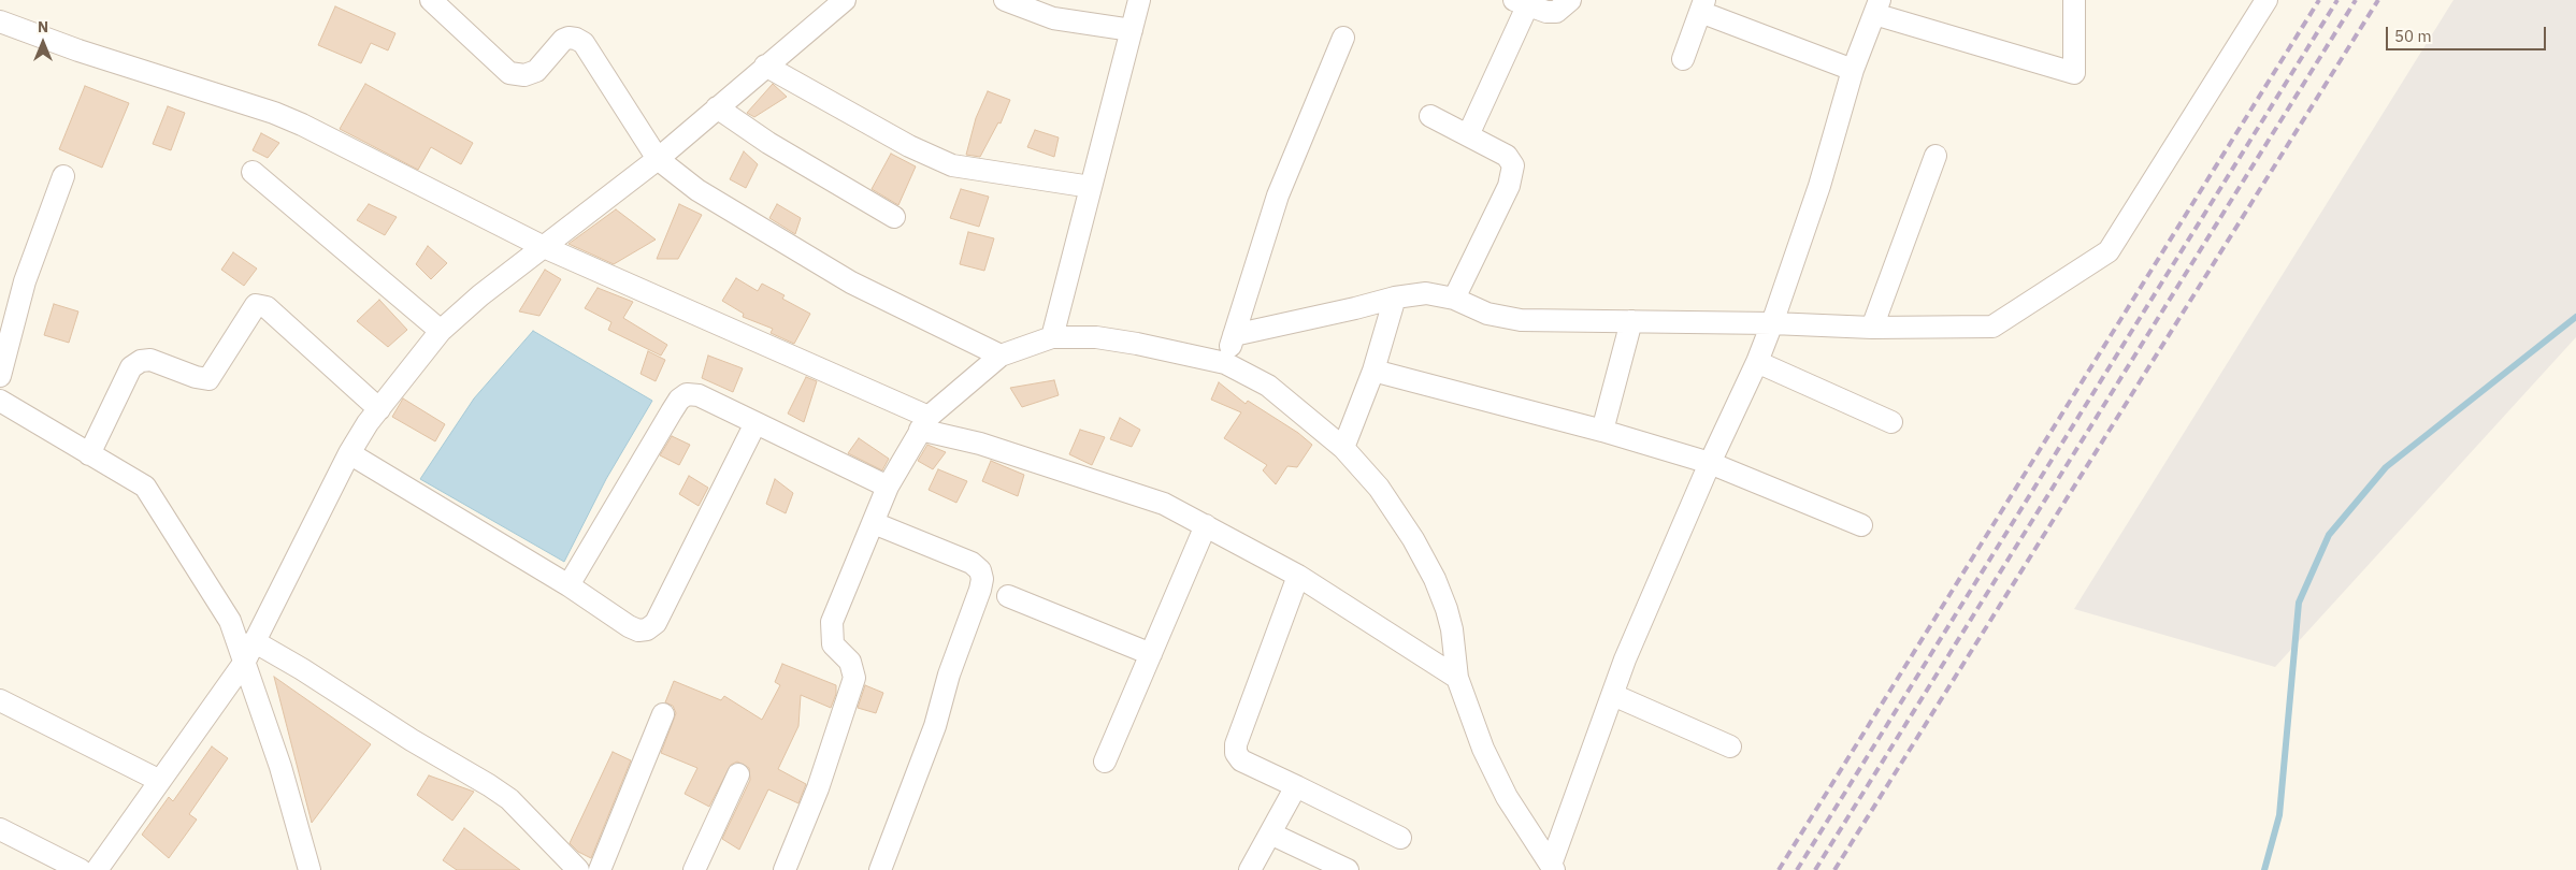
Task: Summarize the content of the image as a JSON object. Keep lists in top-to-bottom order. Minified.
{"scale_bar":"50 m","north":"top"}
